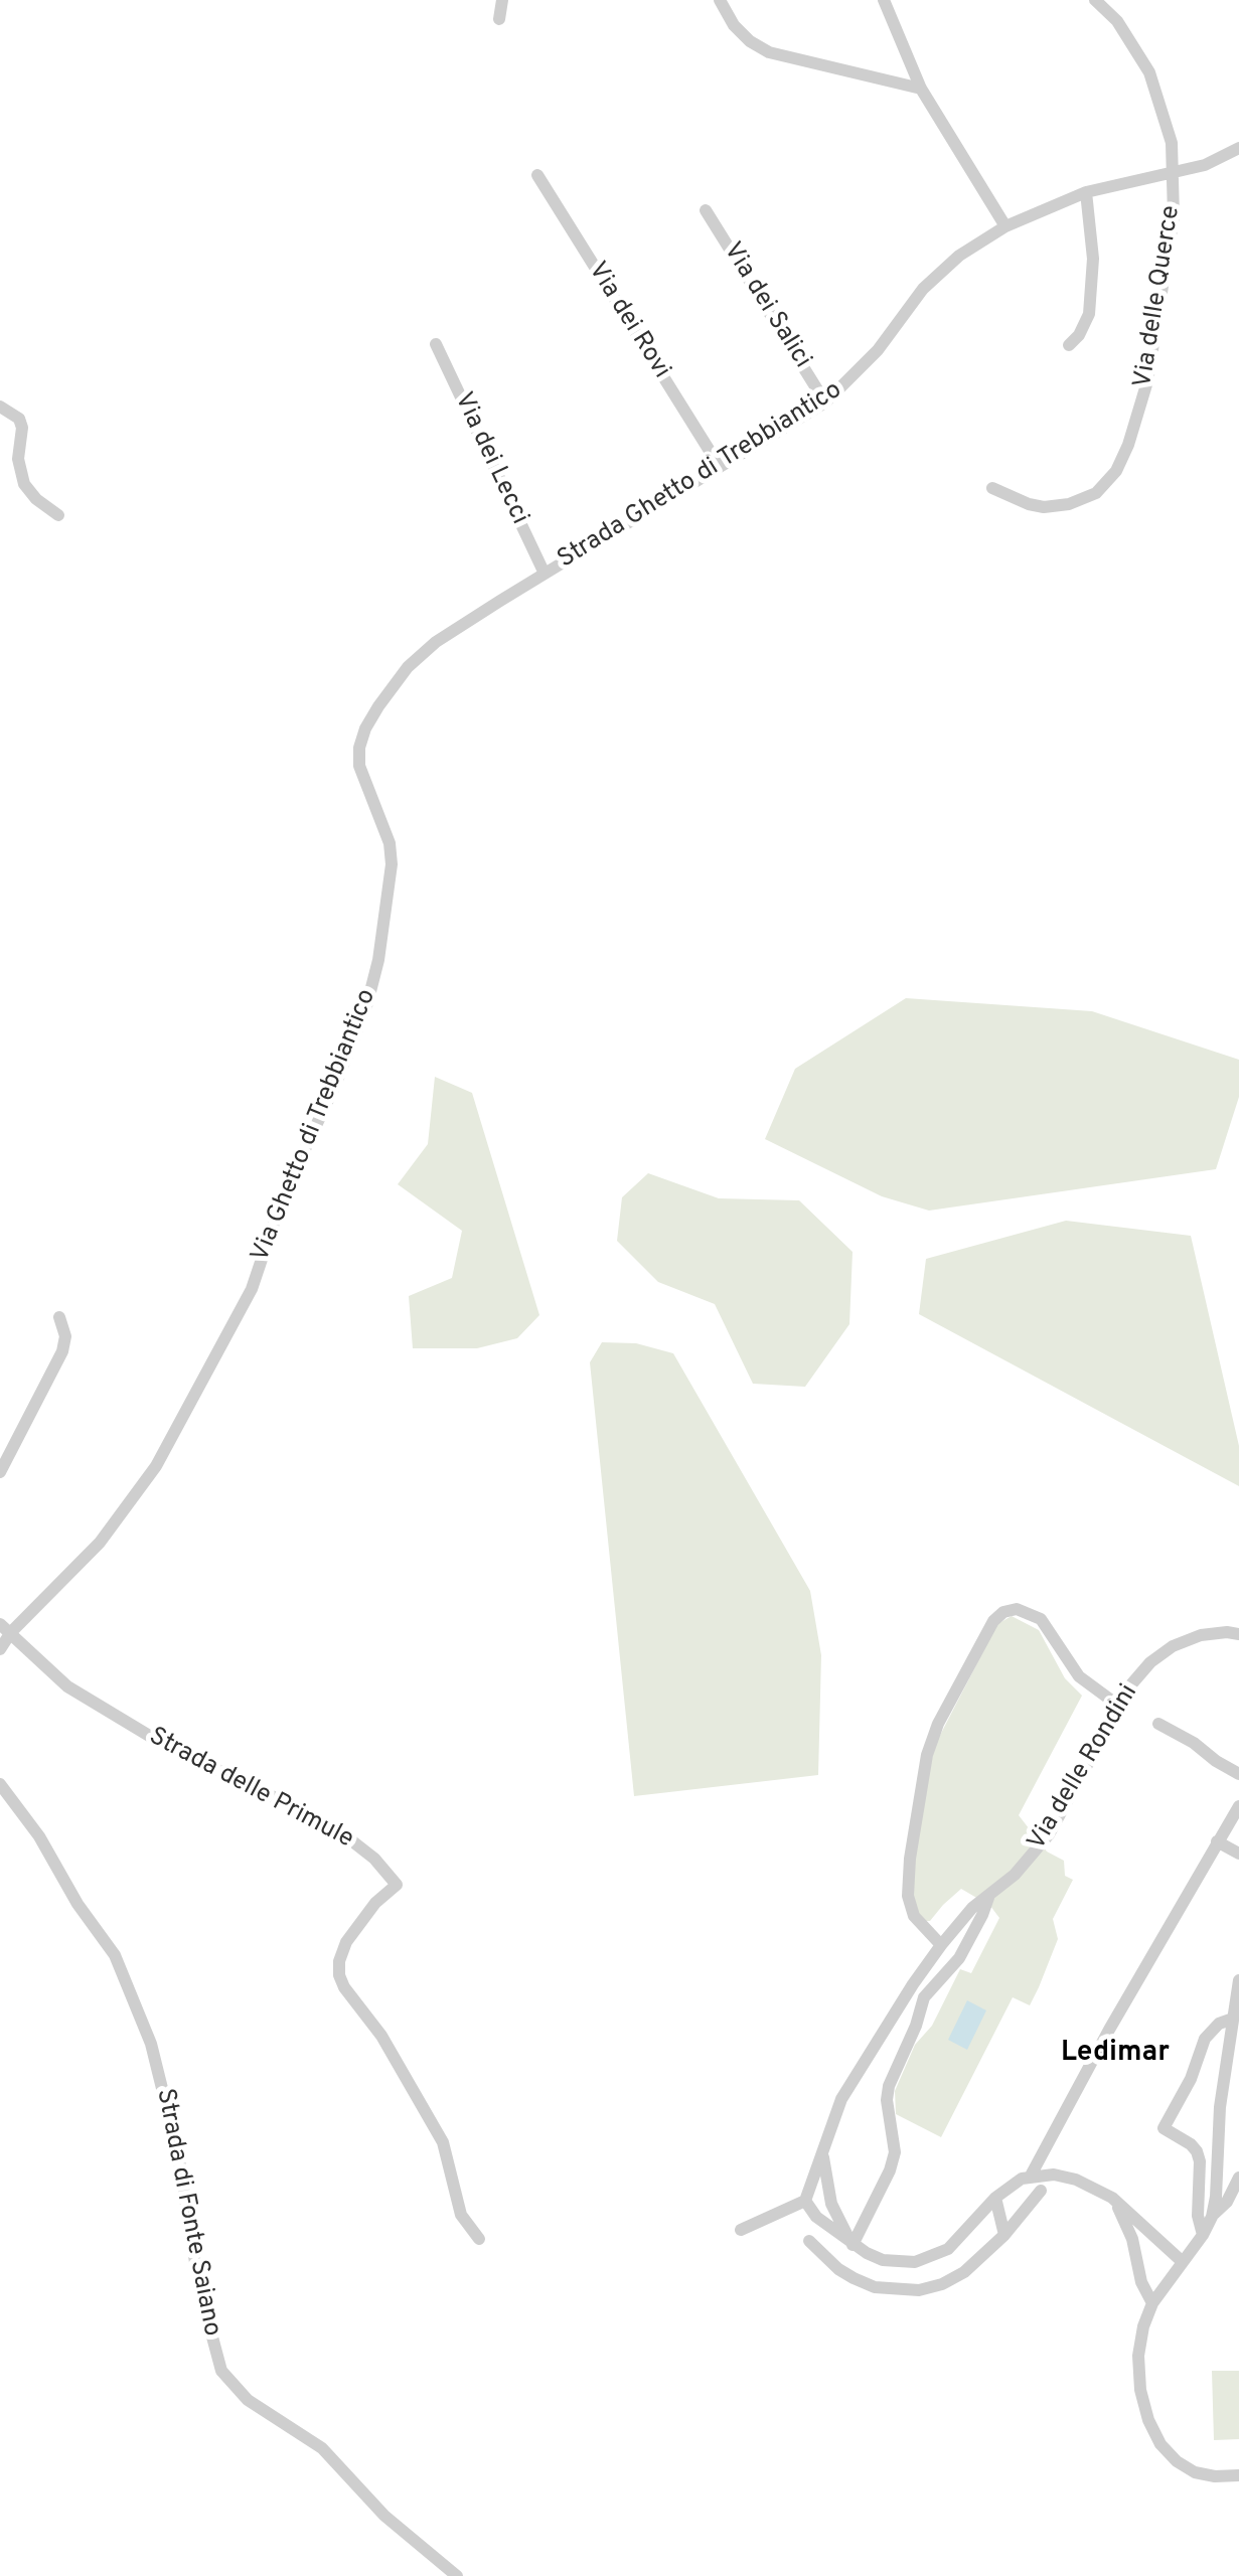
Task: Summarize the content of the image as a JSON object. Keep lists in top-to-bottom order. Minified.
{"streets":{"street":["Via delle Querce","Via dei Salici","Via dei Rovi","Via dei Lecci","Strada Ghetto di Trebbiantico","Via Ghetto di Trebbiantico","Via delle Rondini","Strada delle Primule","Strada di Fonte Saiano"]},"crossings":[["Via delle Querce","Strada Ghetto di Trebbiantico"],["Via dei Salici","Strada Ghetto di Trebbiantico"],["Via dei Rovi","Strada Ghetto di Trebbiantico"],["Via dei Lecci","Strada Ghetto di Trebbiantico"],["Via dei Lecci","Via Ghetto di Trebbiantico"],["Strada Ghetto di Trebbiantico","Via Ghetto di Trebbiantico"],["Via Ghetto di Trebbiantico","Strada delle Primule"]],"districts":["Ledimar"]}
